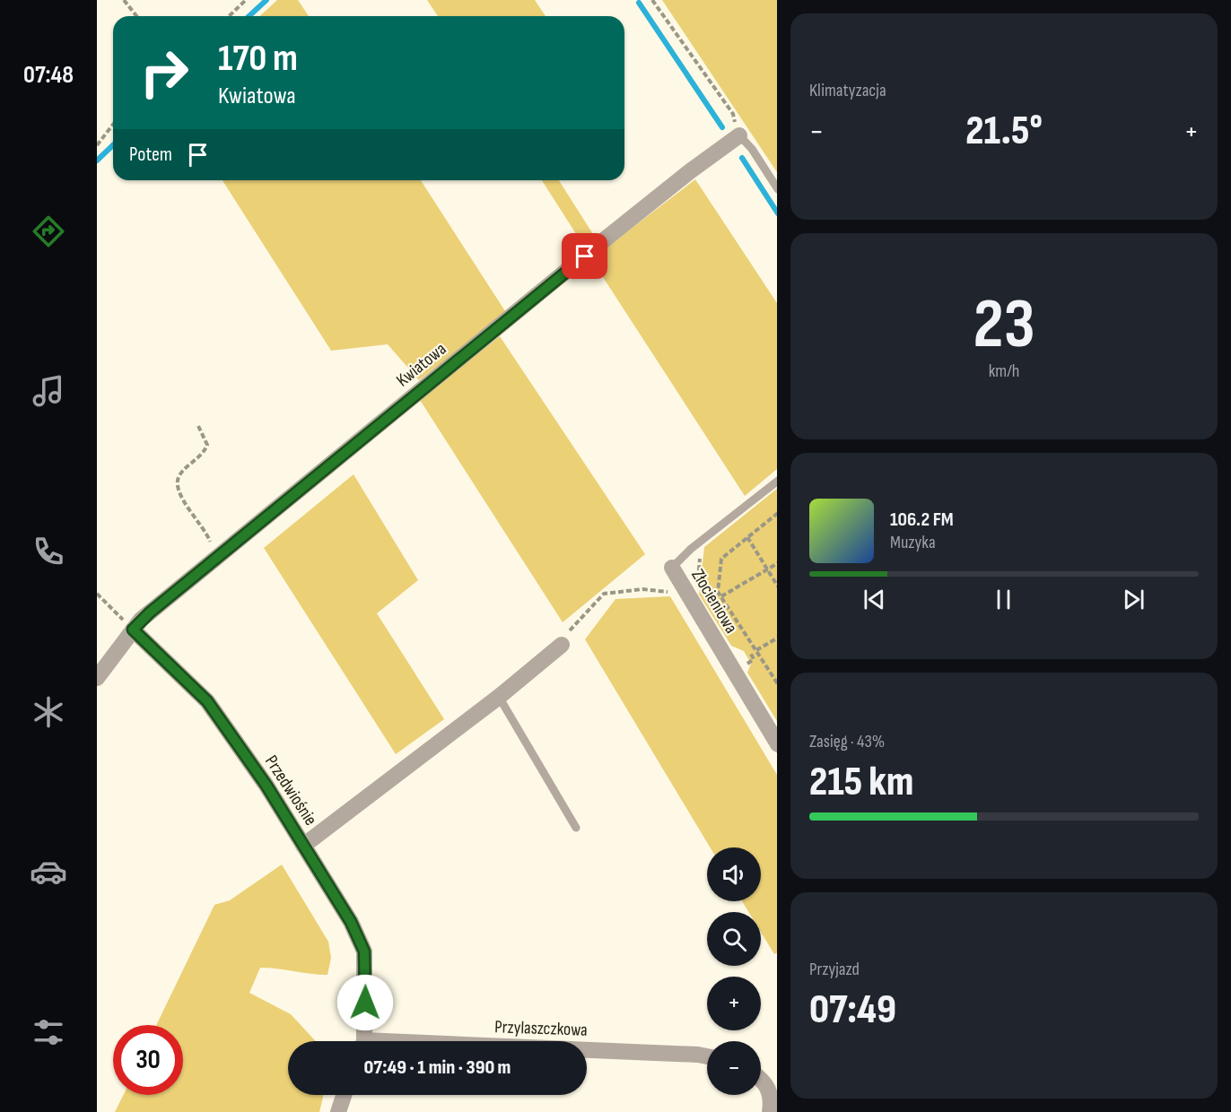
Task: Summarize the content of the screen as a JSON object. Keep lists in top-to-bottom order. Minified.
{"streets":{"street":["Kwiatowa","Złocieniowa","Przedwiośnie","Przylaszczkowa"]},"crossings":[["Kwiatowa","Przedwiośnie"]],"page":{"tabs":"07:48","tile":["Klimatyzacja",["23","km/h"],["Zasięg · 43%","215 km"],["Przyjazd","07:49"]],"turn":["170 m","Kwiatowa"],"heat":["−","21.5°","+"],"then":"Potem","song":["106.2 FM","Muzyka"],"map_buttons":["+","−"],"limit":"30","trip":"07:49 · 1 min · 390 m"}}
